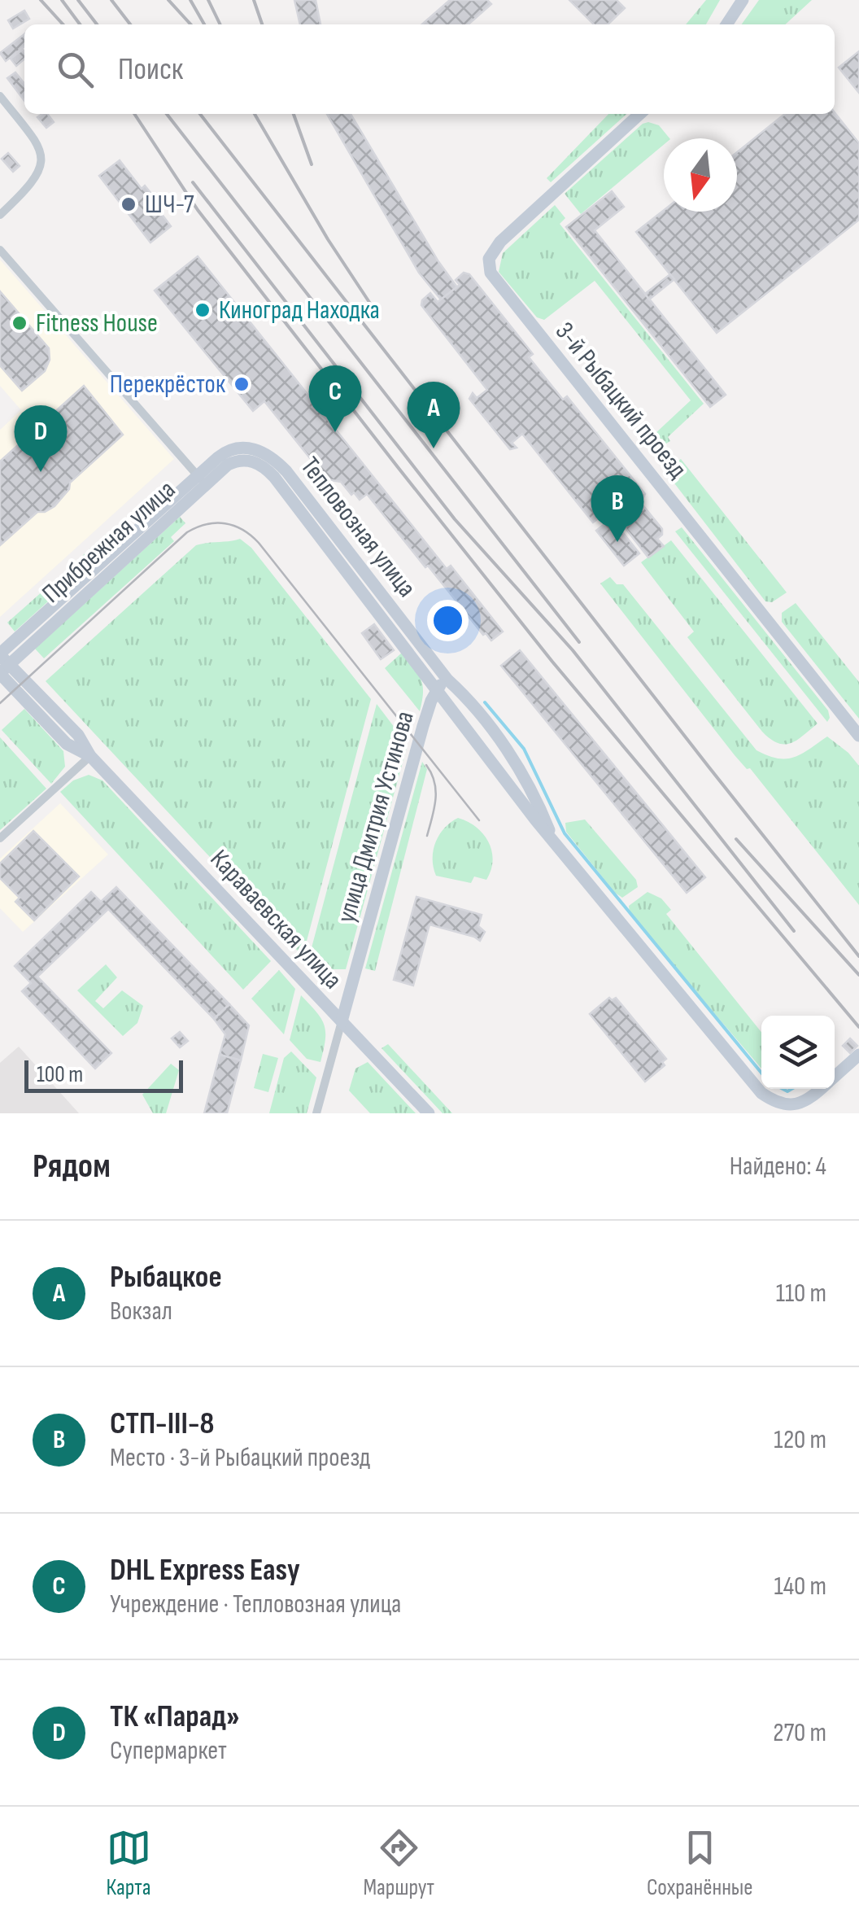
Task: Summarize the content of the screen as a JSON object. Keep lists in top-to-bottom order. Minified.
{"streets":{"street":["3-й Рыбацкий проезд","Тепловозная улица","Прибрежная улица","улица Дмитрия Устинова","Караваевская улица"]},"crossings":[["Тепловозная улица","Прибрежная улица"],["Тепловозная улица","улица Дмитрия Устинова"],["Прибрежная улица","Караваевская улица"],["улица Дмитрия Устинова","Караваевская улица"]],"places":["ШЧ-7","Киноград Находка","Fitness House","Перекрёсток"],"scale_bar":"100 m","north":"bottom","page":{"search":"Поиск","pins":["C","A","D","B"],"scale":"100 m","heading":["Рядом","Найдено: 4"],"list":[{"mark":"A","name":"Рыбацкое","note":"Вокзал","value":"110 m"},{"mark":"B","name":"СТП-III-8","note":"Место · 3-й Рыбацкий проезд","value":"120 m"},{"mark":"C","name":"DHL Express Easy","note":"Учреждение · Тепловозная улица","value":"140 m"},{"mark":"D","name":"ТК «Парад»","note":"Супермаркет","value":"270 m"}],"nav":["Карта","Маршрут","Сохранённые"]}}
